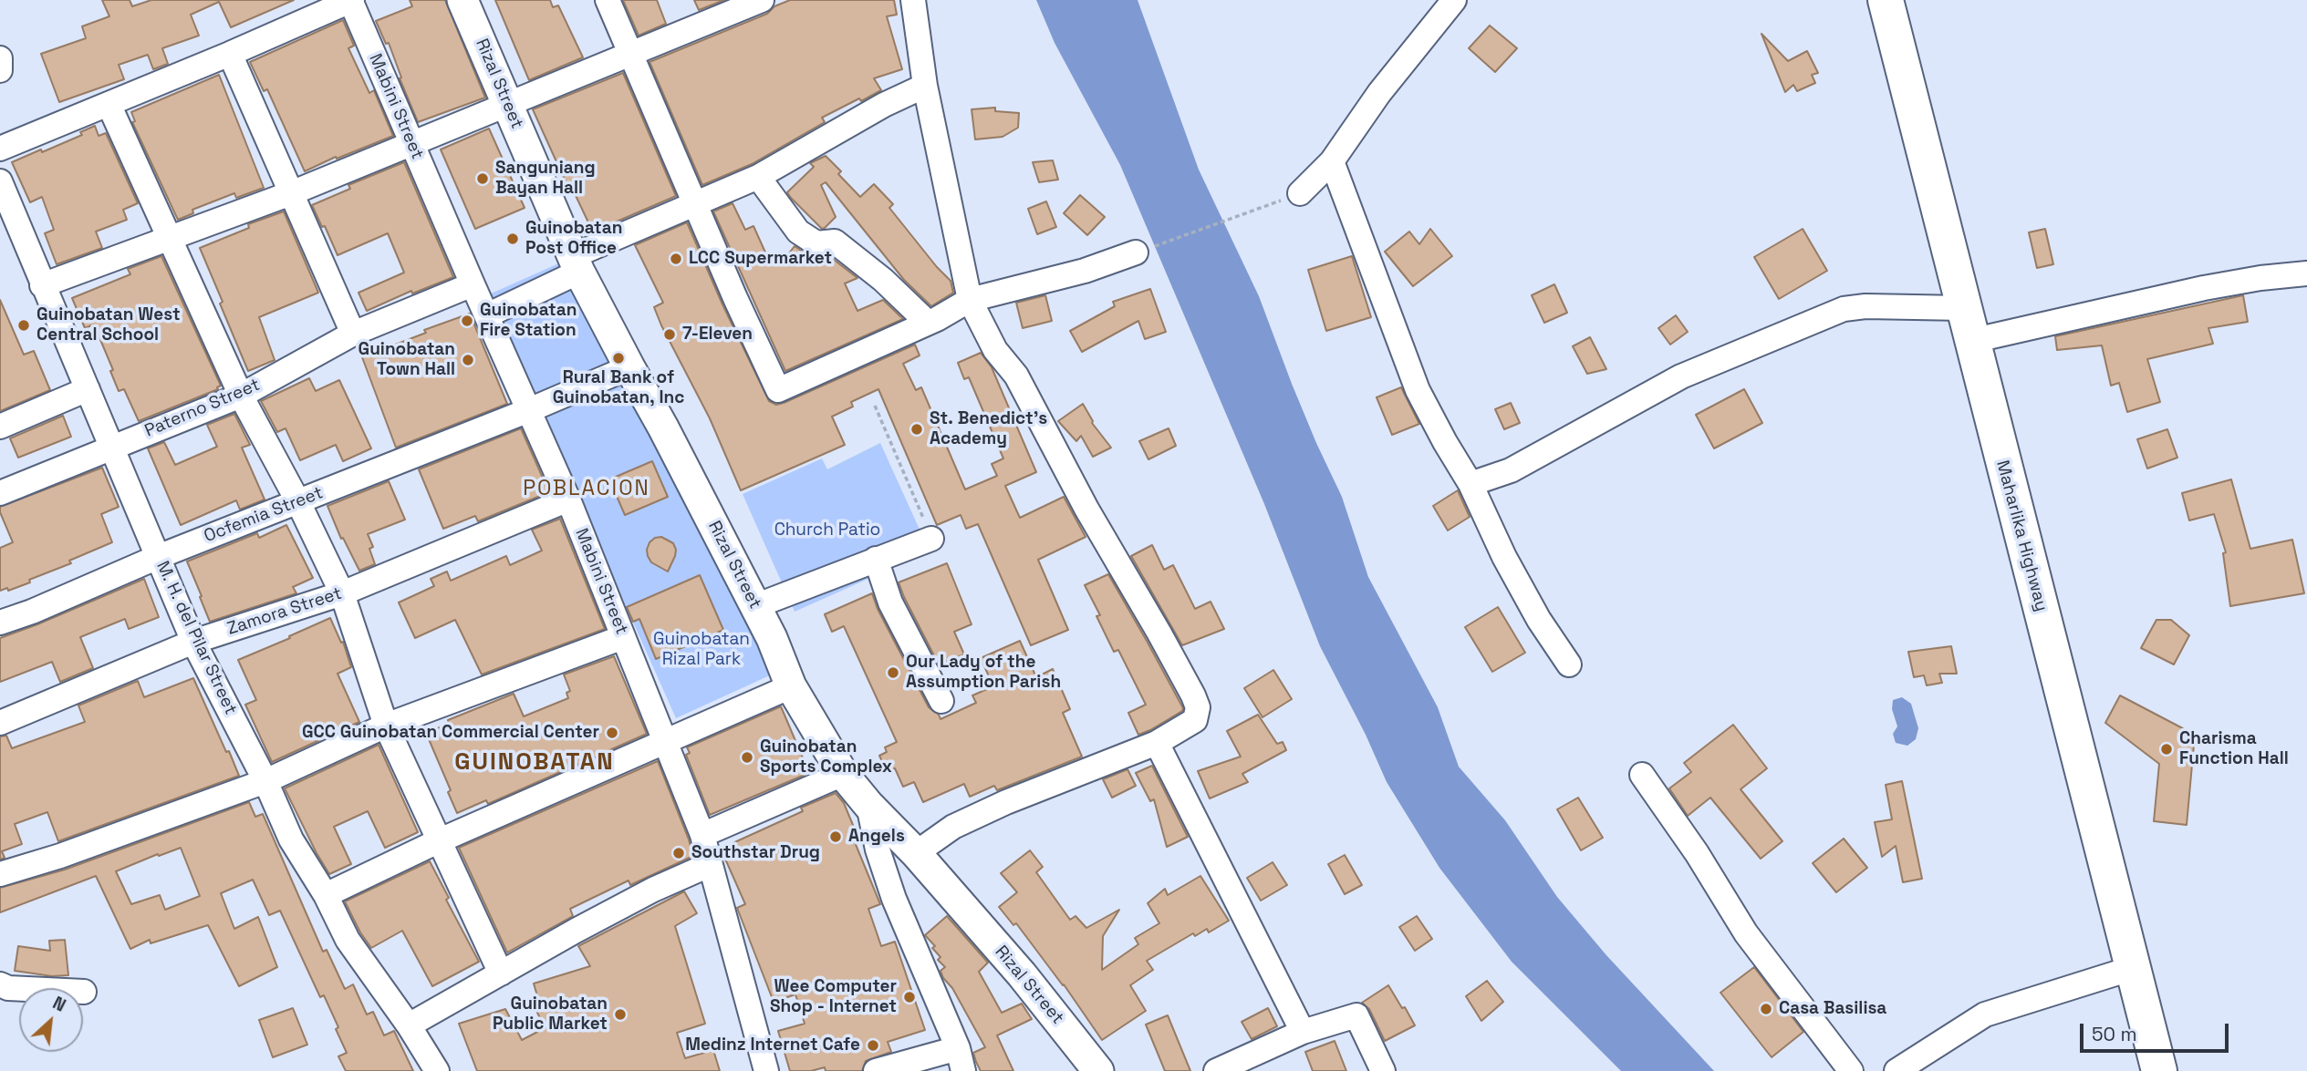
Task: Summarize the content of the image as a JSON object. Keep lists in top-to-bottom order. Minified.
{"streets":{"highway":["Maharlika Highway"],"main road":["Rizal Street"],"street":["Mabini Street","Paterno Street","Ocfemia Street","Zamora Street","M. H. del Pilar Street"]},"crossings":[["Rizal Street","Ocfemia Street"],["Mabini Street","Paterno Street"],["Mabini Street","Ocfemia Street"],["Mabini Street","Zamora Street"],["Paterno Street","M. H. del Pilar Street"],["Ocfemia Street","M. H. del Pilar Street"],["Zamora Street","M. H. del Pilar Street"]],"districts":["POBLACION","GUINOBATAN"],"parks":["Church Patio","Guinobatan Rizal Park"],"places":["Sanguniang Bayan Hall","Guinobatan Post Office","LCC Supermarket","Guinobatan Fire Station","Guinobatan West Central School","7-Eleven","Rural Bank of Guinobatan, Inc","Guinobatan Town Hall","St. Benedict's Academy","Our Lady of the Assumption Parish","GCC Guinobatan Commercial Center","Charisma Function Hall","Guinobatan Sports Complex","Angels","Southstar Drug","Wee Computer Shop - Internet","Casa Basilisa","Guinobatan Public Market","Medinz Internet Cafe"],"scale_bar":"50 m","north":"top right"}
